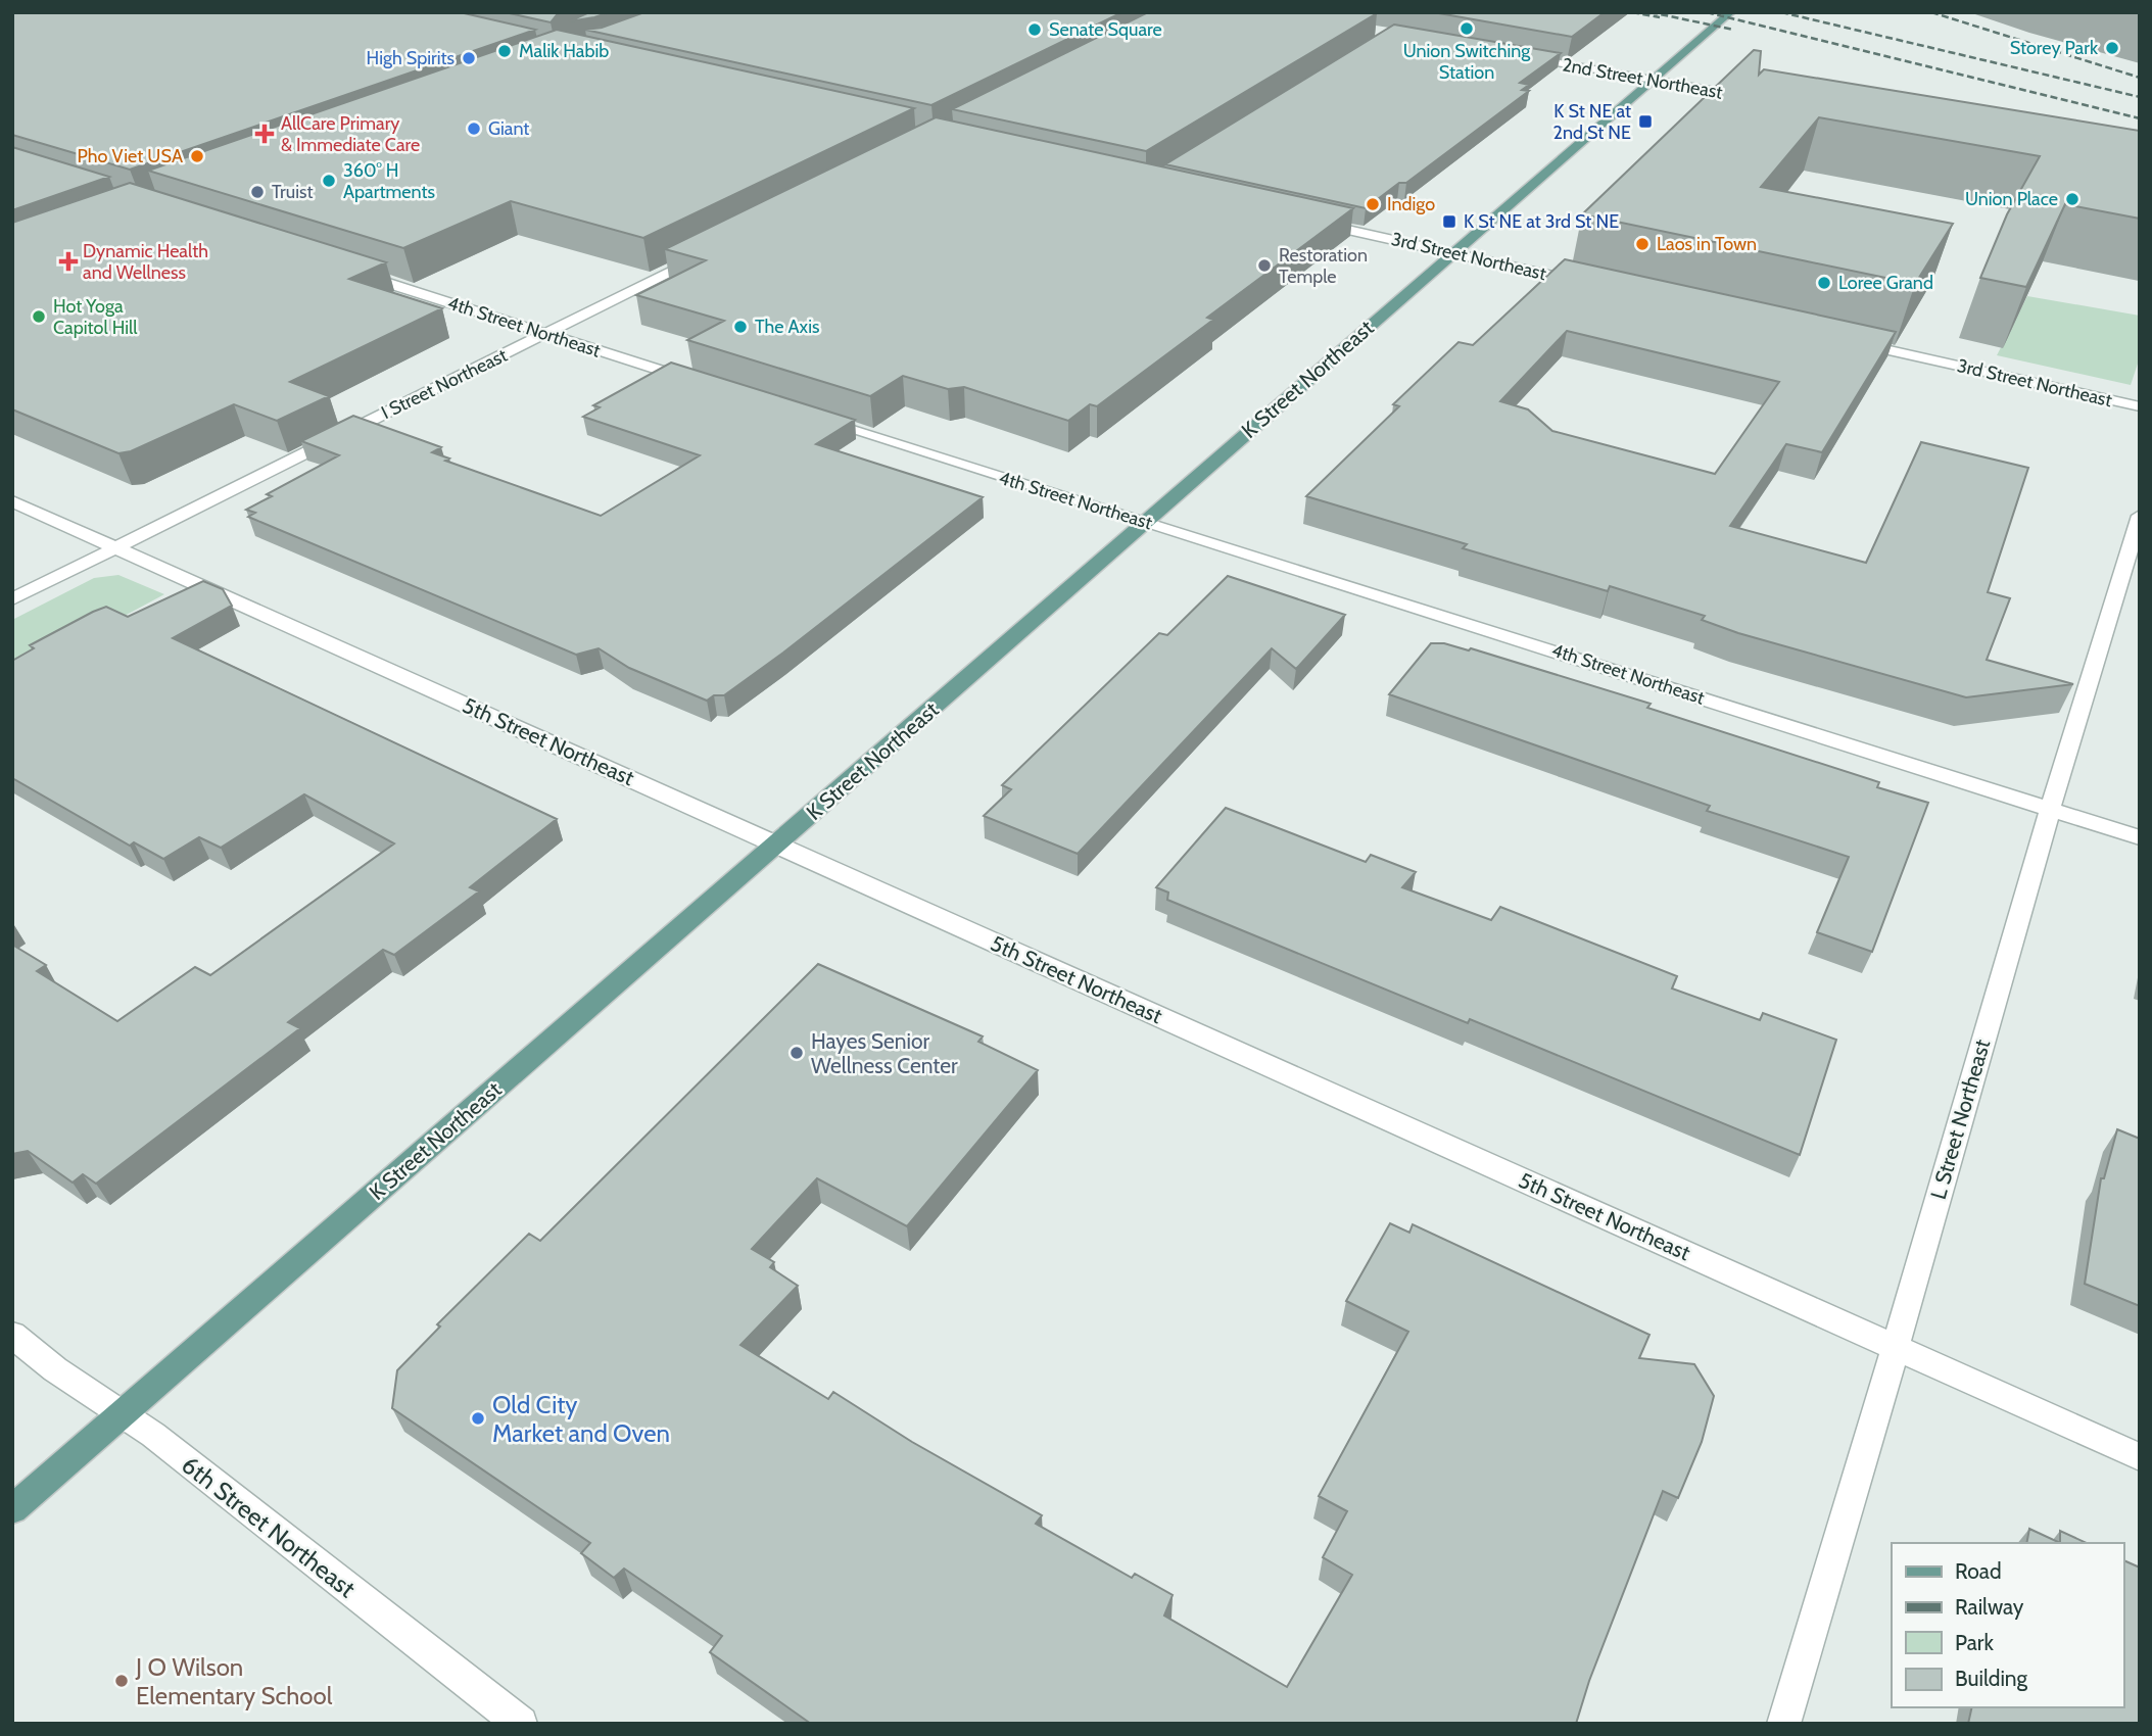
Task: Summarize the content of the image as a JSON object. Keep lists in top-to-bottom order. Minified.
{"streets":{"main road":["K Street Northeast"],"street":["2nd Street Northeast","3rd Street Northeast","4th Street Northeast","I Street Northeast","5th Street Northeast","L Street Northeast","6th Street Northeast"]},"crossings":[["2nd Street Northeast","K Street Northeast"],["3rd Street Northeast","K Street Northeast"],["4th Street Northeast","K Street Northeast"],["4th Street Northeast","I Street Northeast"],["4th Street Northeast","L Street Northeast"],["K Street Northeast","5th Street Northeast"],["K Street Northeast","6th Street Northeast"],["I Street Northeast","5th Street Northeast"],["5th Street Northeast","L Street Northeast"]],"places":{"other":["Union Switching Station","Senate Square","Storey Park","Malik Habib","High Spirits","Giant","Pho Viet USA","360° H Apartments","Truist","Union Place","Indigo","Laos in Town","Restoration Temple","Loree Grand","Hot Yoga Capitol Hill","The Axis","Hayes Senior Wellness Center","Old City Market and Oven","J O Wilson Elementary School"],"transit":["K St NE at 2nd St NE","K St NE at 3rd St NE"],"health":["AllCare Primary & Immediate Care","Dynamic Health and Wellness"]},"legend":["Road","Railway","Park","Building"]}
